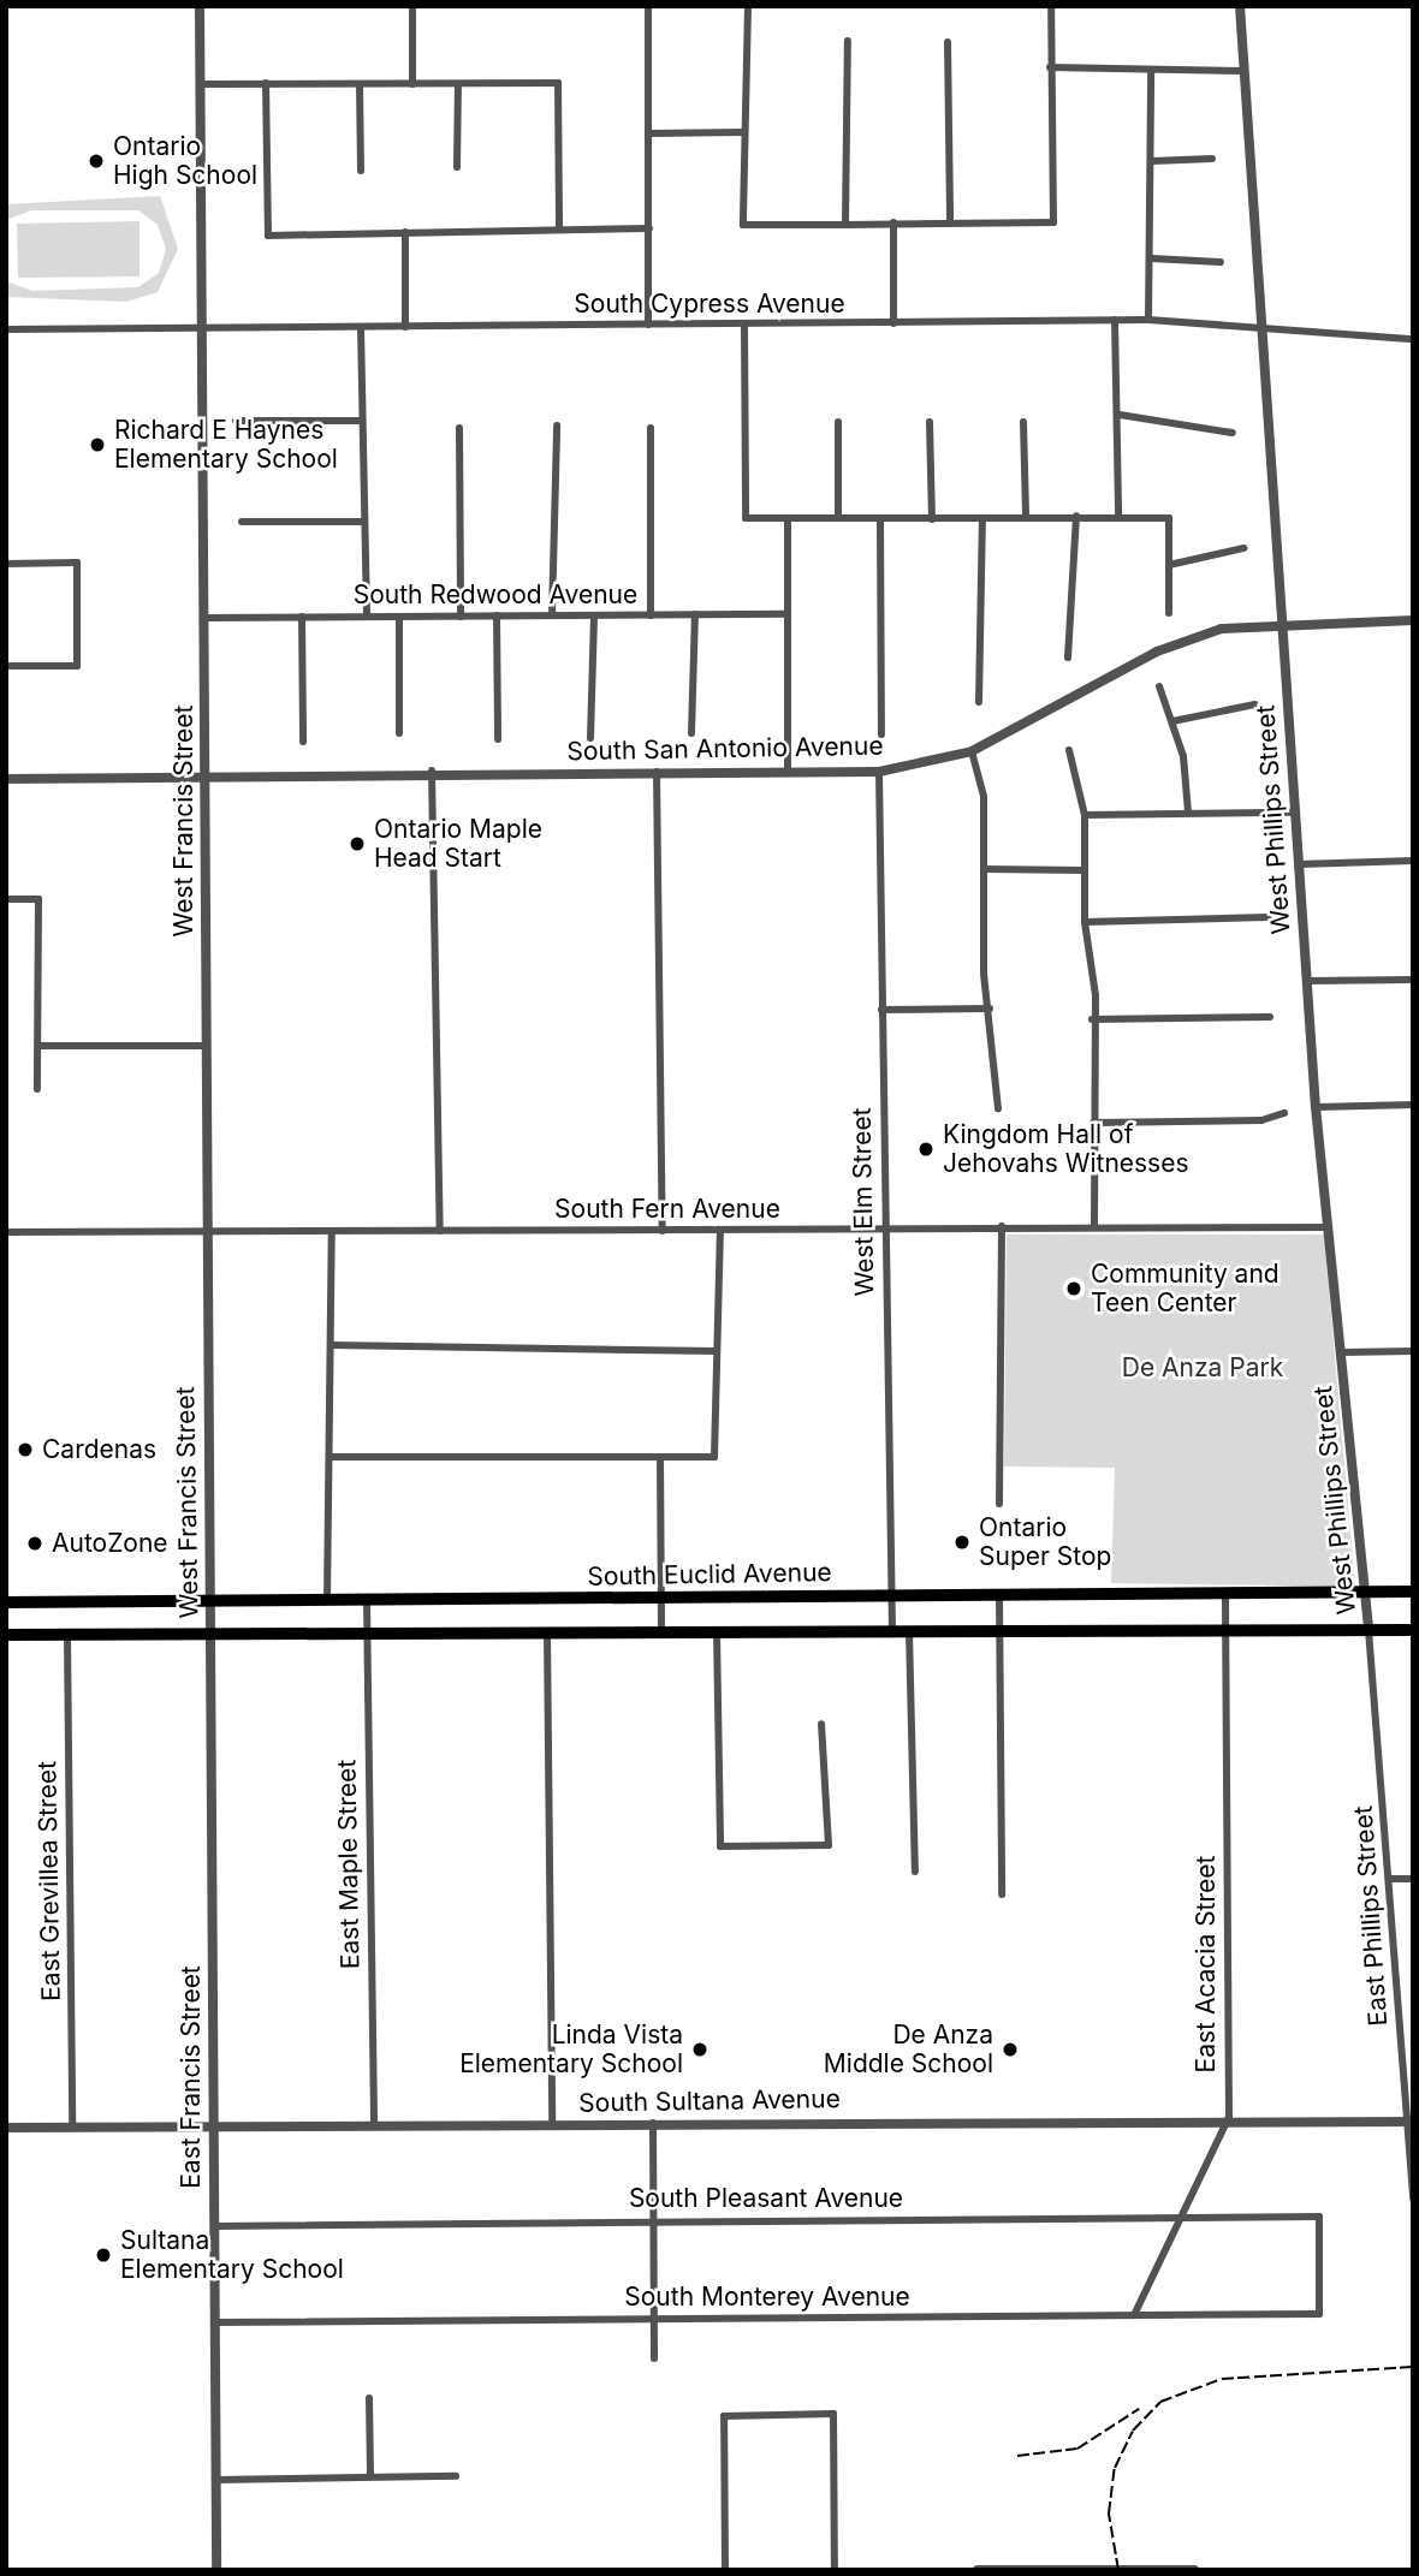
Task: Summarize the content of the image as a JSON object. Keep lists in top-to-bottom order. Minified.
{"streets":{"main road":["South Euclid Avenue"],"street":["South Cypress Avenue","South Redwood Avenue","South San Antonio Avenue","West Phillips Street","West Francis Street","West Elm Street","South Fern Avenue","East Maple Street","East Grevillea Street","East Phillips Street","East Acacia Street","East Francis Street","South Sultana Avenue","South Pleasant Avenue","South Monterey Avenue"]},"crossings":[["South Cypress Avenue","West Phillips Street"],["South Cypress Avenue","West Francis Street"],["South Redwood Avenue","West Francis Street"],["South San Antonio Avenue","West Phillips Street"],["South San Antonio Avenue","West Francis Street"],["South San Antonio Avenue","West Elm Street"],["West Phillips Street","South Fern Avenue"],["West Phillips Street","South Euclid Avenue"],["West Phillips Street","East Phillips Street"],["West Francis Street","South Fern Avenue"],["West Francis Street","South Euclid Avenue"],["West Francis Street","East Francis Street"],["West Elm Street","South Fern Avenue"],["West Elm Street","South Euclid Avenue"],["South Euclid Avenue","East Maple Street"],["South Euclid Avenue","East Acacia Street"],["East Maple Street","South Sultana Avenue"],["East Grevillea Street","South Sultana Avenue"],["East Phillips Street","South Sultana Avenue"],["East Acacia Street","South Sultana Avenue"],["East Acacia Street","South Pleasant Avenue"],["East Acacia Street","South Monterey Avenue"],["East Francis Street","South Sultana Avenue"],["East Francis Street","South Pleasant Avenue"],["East Francis Street","South Monterey Avenue"],["South Pleasant Avenue","South Monterey Avenue"]],"parks":["De Anza Park"],"places":["Ontario High School","Richard E Haynes Elementary School","Ontario Maple Head Start","Kingdom Hall of Jehovahs Witnesses","Community and Teen Center","Cardenas","Ontario Super Stop","AutoZone","Linda Vista Elementary School","De Anza Middle School","Sultana Elementary School"]}
